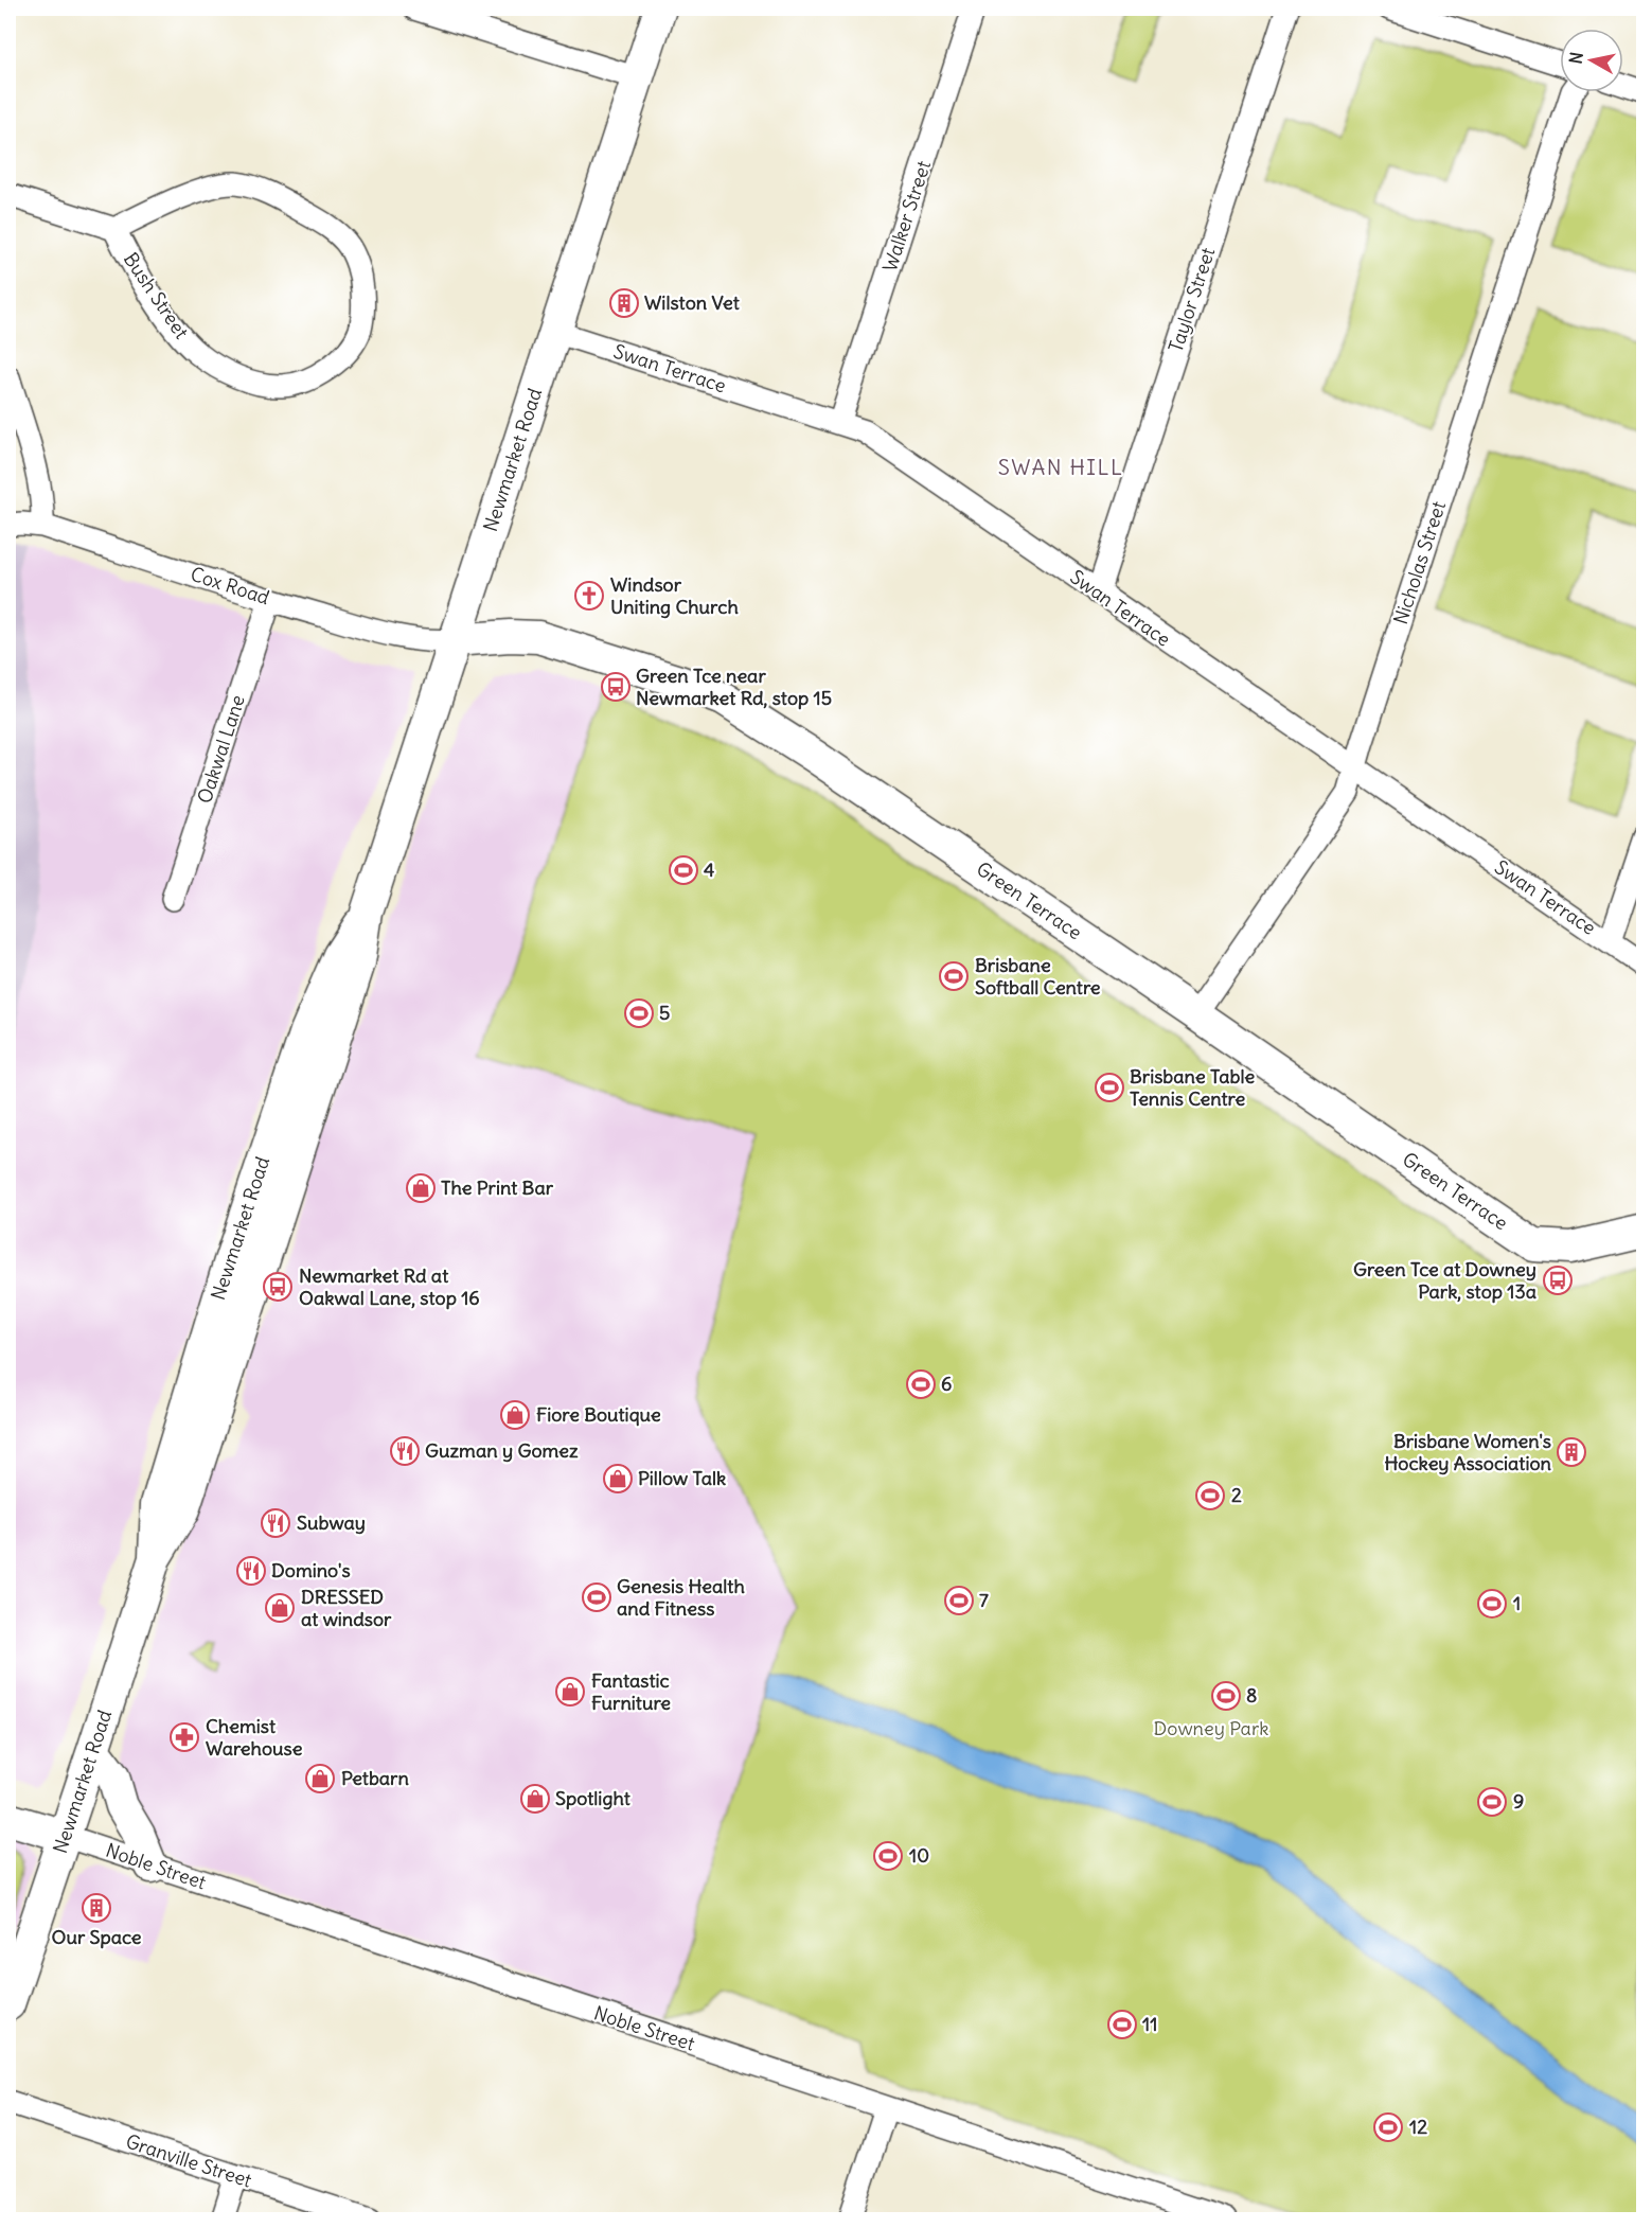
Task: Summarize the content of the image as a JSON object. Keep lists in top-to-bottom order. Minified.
{"streets":{"main road":["Newmarket Road","Green Terrace"],"street":["Walker Street","Bush Street","Taylor Street","Swan Terrace","Nicholas Street","Cox Road","Oakwal Lane","Noble Street","Granville Street"]},"crossings":[["Walker Street","Swan Terrace"],["Taylor Street","Swan Terrace"],["Swan Terrace","Newmarket Road"],["Swan Terrace","Nicholas Street"],["Newmarket Road","Cox Road"],["Newmarket Road","Green Terrace"],["Newmarket Road","Noble Street"],["Nicholas Street","Green Terrace"],["Cox Road","Oakwal Lane"],["Cox Road","Green Terrace"]],"districts":["SWAN HILL"],"parks":["Downey Park"],"places":{"building":["Wilston Vet","Brisbane Women's Hockey Association","Our Space"],"church":["Windsor Uniting Church"],"bus stop":["Green Tce near Newmarket Rd, stop 15","Green Tce at Downey Park, stop 13a","Newmarket Rd at Oakwal Lane, stop 16"],"sports":["4","Brisbane Softball Centre","5","Brisbane Table Tennis Centre","6","2","Genesis Health and Fitness","7","1","8","9","10","11","12"],"shop":["The Print Bar","Fiore Boutique","Pillow Talk","DRESSED at windsor","Fantastic Furniture","Petbarn","Spotlight"],"restaurant":["Guzman y Gomez","Subway","Domino's"],"pharmacy":["Chemist Warehouse"]},"north":"left"}
